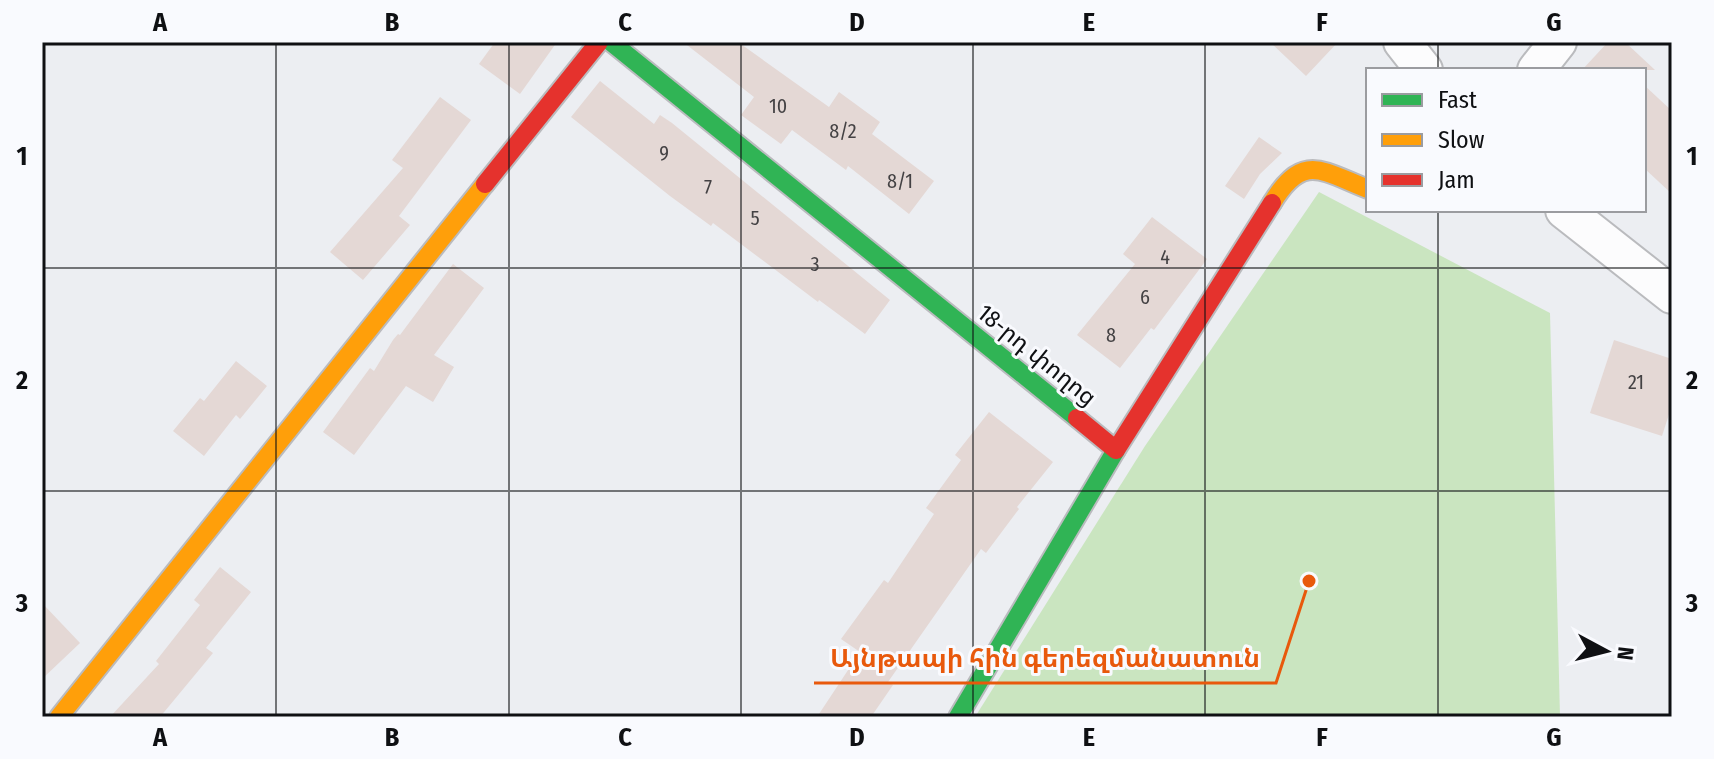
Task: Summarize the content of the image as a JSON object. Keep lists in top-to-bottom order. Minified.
{"streets":{"street":["18-րդ փողոց"]},"places":["Այնթապի հին գերեզմանատուն"],"house_numbers":["10","8/2","9","8/1","7","5","4","3","6","8","21"],"legend":["Fast","Slow","Jam"],"north":"right","grid":{"columns":["A","B","C","D","E","F","G"],"rows":["1","2","3"]}}
